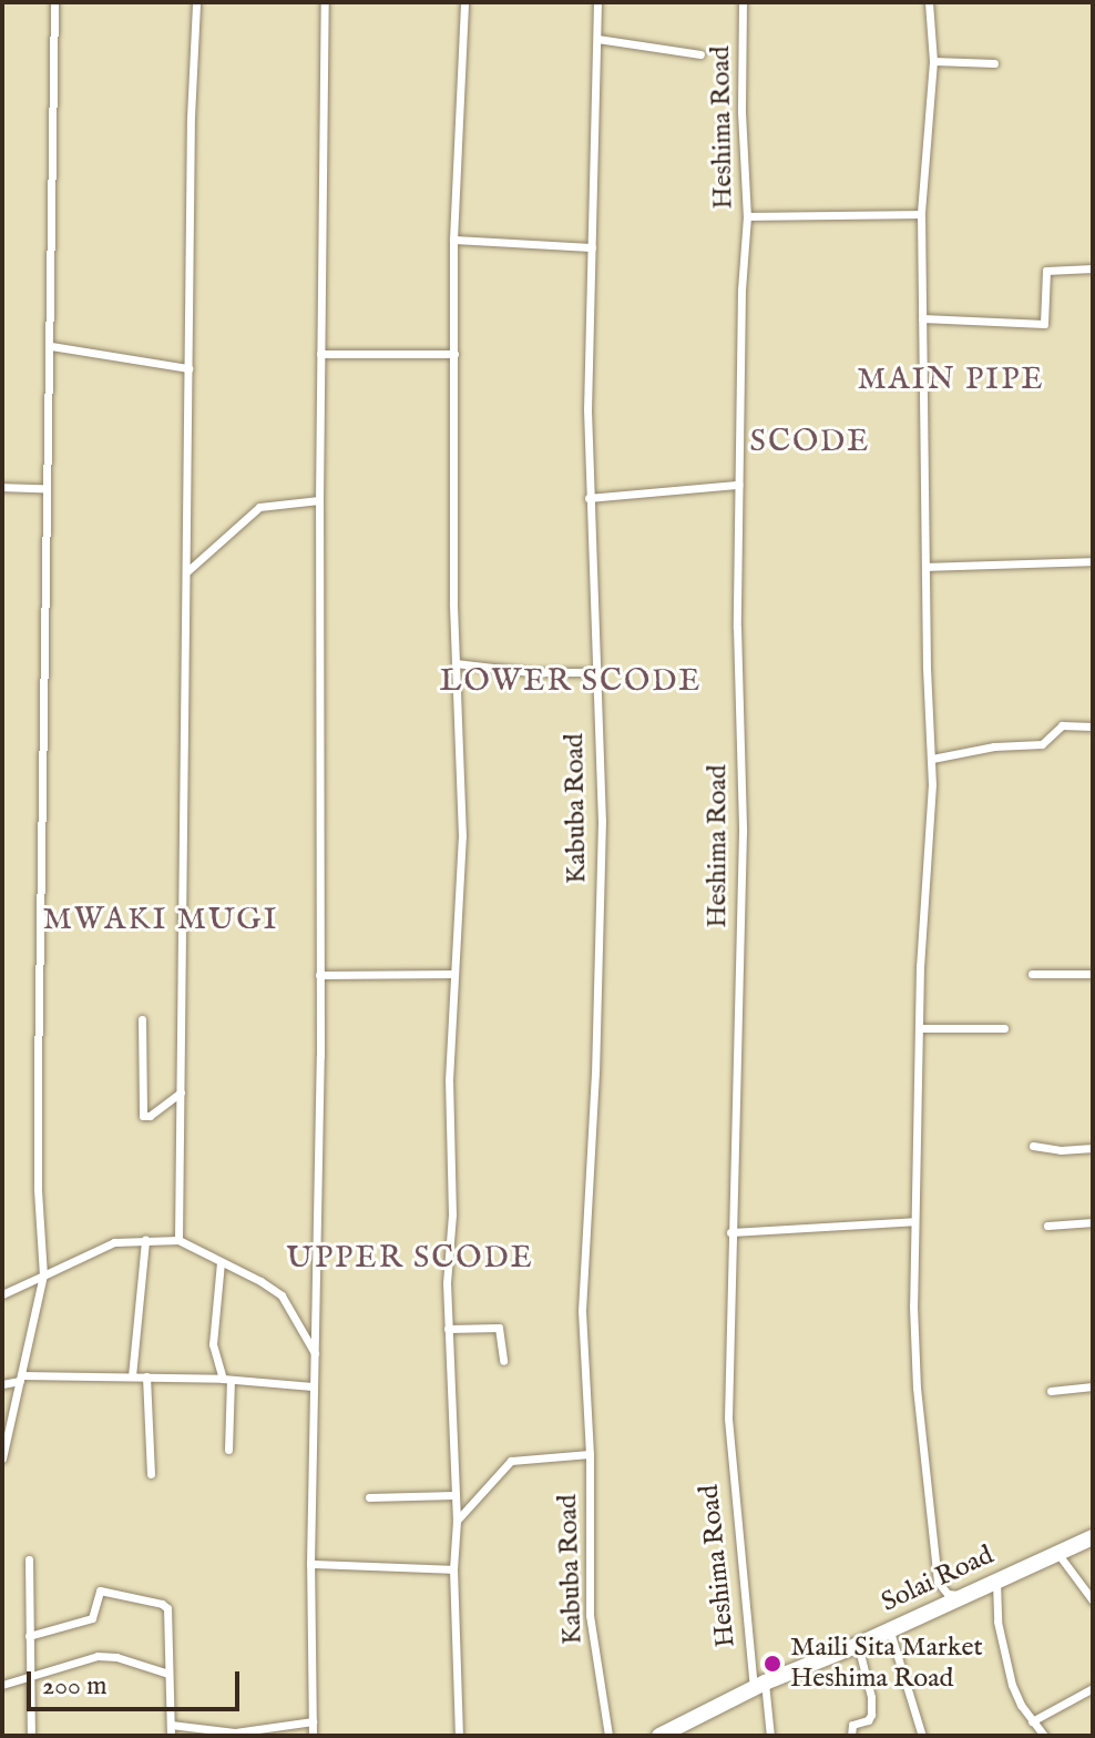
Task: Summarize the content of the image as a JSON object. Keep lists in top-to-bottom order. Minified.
{"streets":{"highway":["Solai Road"],"street":["Heshima Road","Kabuba Road"]},"crossings":[["Heshima Road","Solai Road"]],"districts":["MAIN PIPE","SCODE","LOWER SCODE","MWAKI MUGI","UPPER SCODE"],"places":["Maili Sita Market Heshima Road"],"scale_bar":"200 m"}
